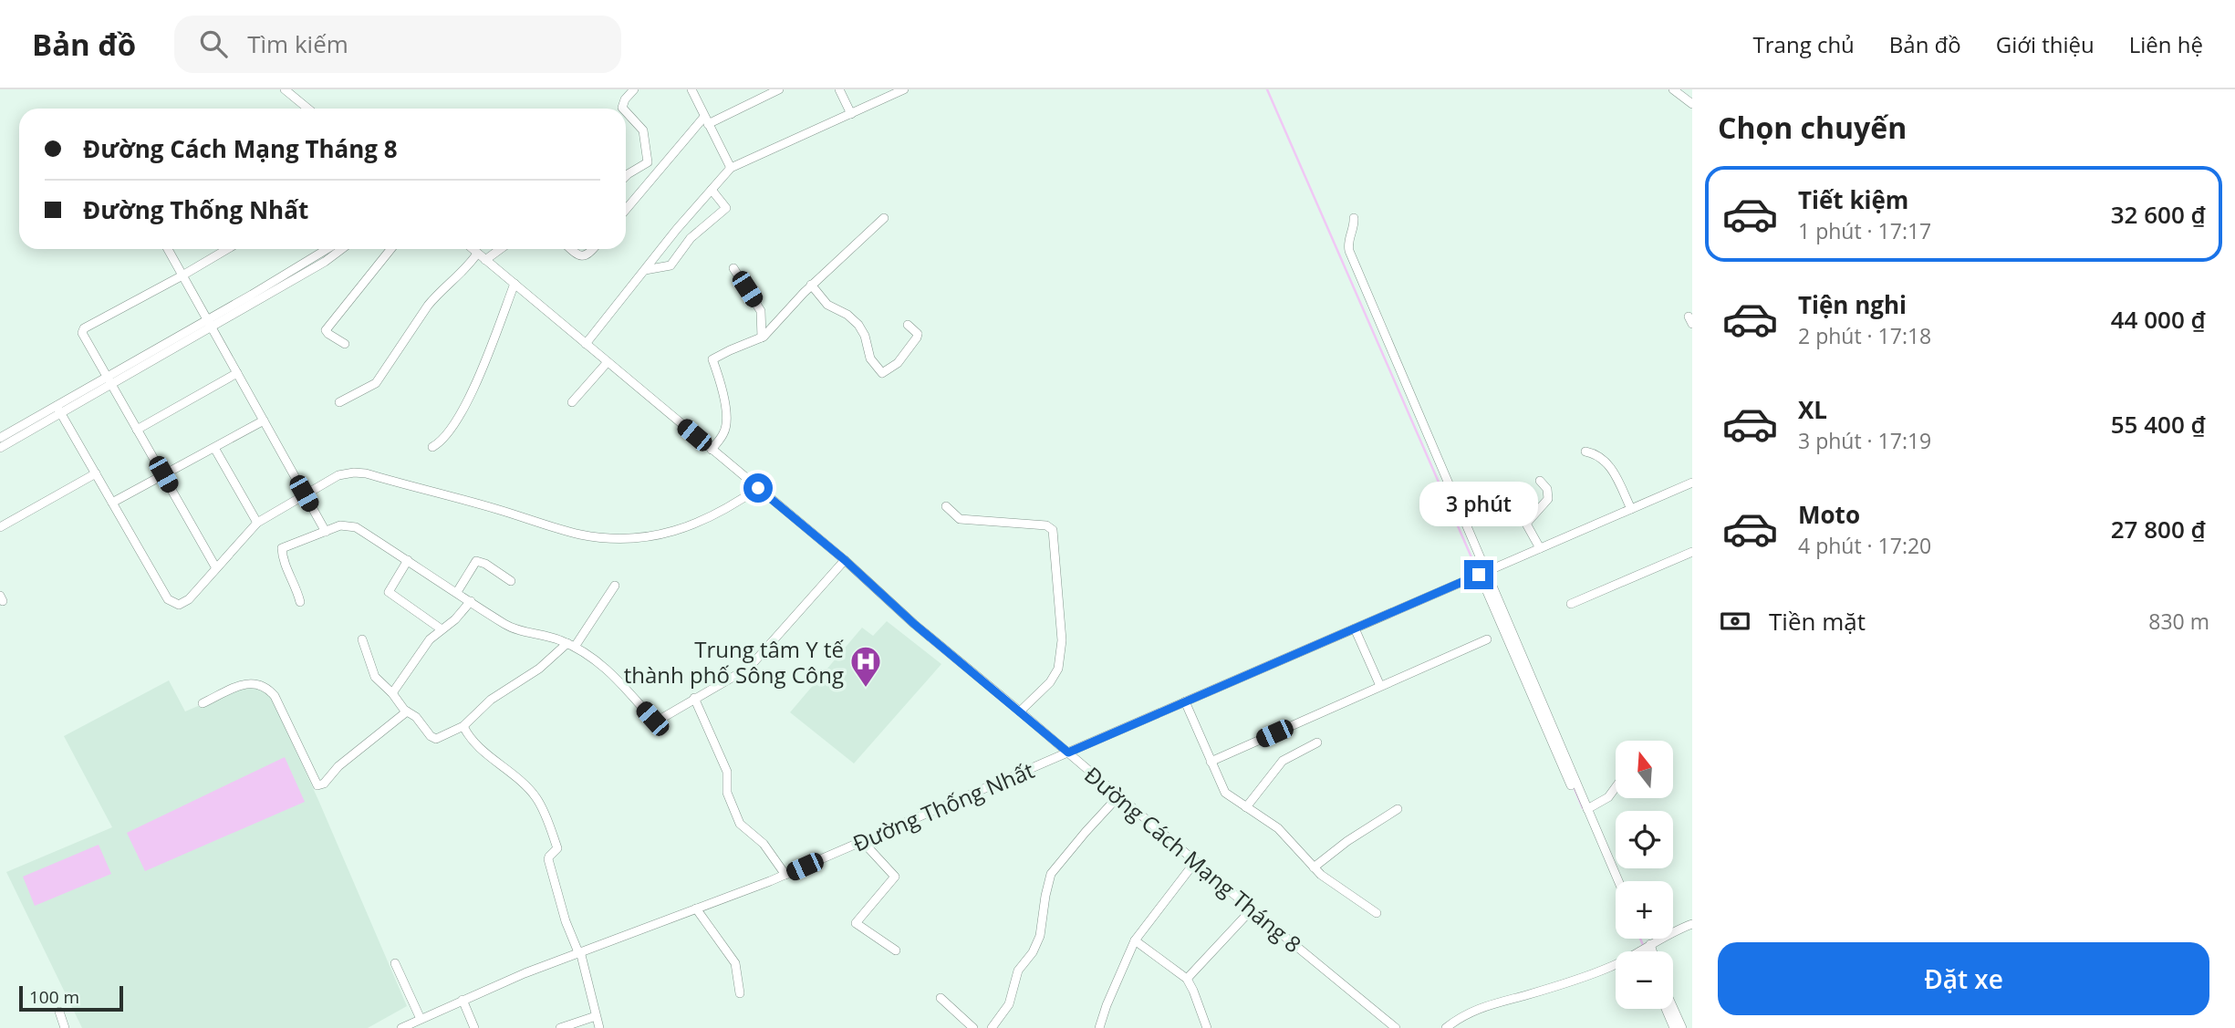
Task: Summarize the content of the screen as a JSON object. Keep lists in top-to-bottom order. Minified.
{"streets":{"street":["Đường Thống Nhất","Đường Cách Mạng Tháng 8"]},"crossings":[["Đường Thống Nhất","Đường Cách Mạng Tháng 8"]],"places":{"hospital":["Trung tâm Y tế thành phố Sông Công"]},"scale_bar":"100 m","north":"top","page":{"header":"Bản đồ","search":"Tìm kiếm","nav":["Trang chủ","Bản đồ","Giới thiệu","Liên hệ"],"heading":"Chọn chuyến","banner":["Đường Cách Mạng Tháng 8","Đường Thống Nhất"],"list":[{"name":"Tiết kiệm","note":"1 phút · 17:17","value":"32 600 ₫"},{"name":"Tiện nghi","note":"2 phút · 17:18","value":"44 000 ₫"},{"name":"XL","note":"3 phút · 17:19","value":"55 400 ₫"},{"name":"Moto","note":"4 phút · 17:20","value":"27 800 ₫"}],"bubble":"3 phút","pay":["Tiền mặt","830 m"],"map_buttons":["+","−"],"buttons":"Đặt xe","scale":"100 m"}}
